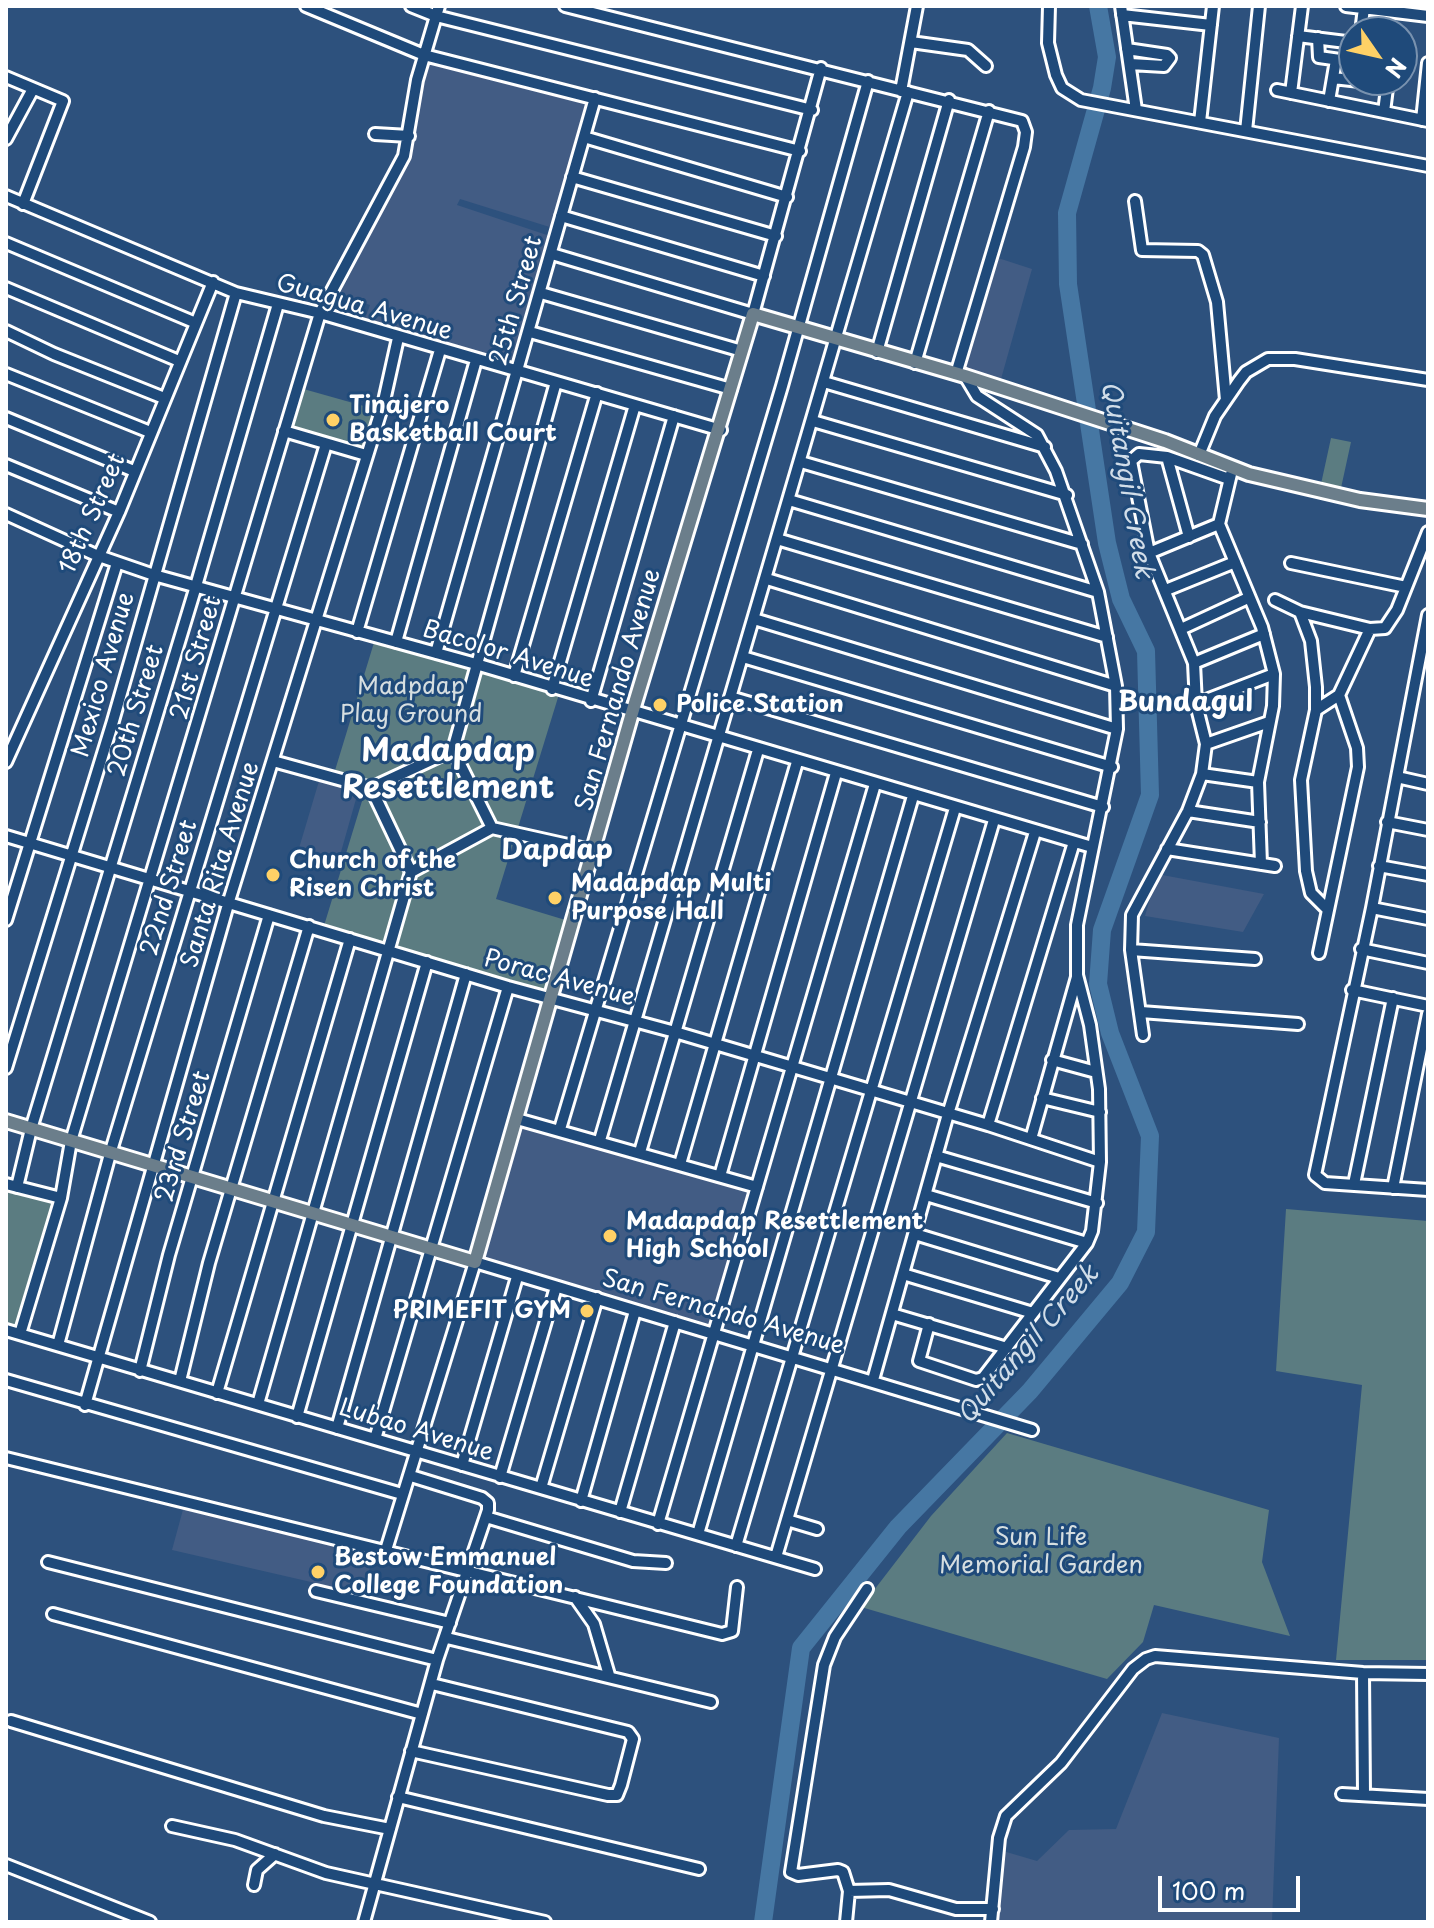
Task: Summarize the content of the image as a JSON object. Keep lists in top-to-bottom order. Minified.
{"streets":{"main road":["San Fernando Avenue"],"street":["25th Street","Guagua Avenue","18th Street","Bacolor Avenue","21st Street","Mexico Avenue","20th Street","Santa Rita Avenue","22nd Street","Porac Avenue","23rd Street","Lubao Avenue"]},"crossings":[["25th Street","Guagua Avenue"],["25th Street","Bacolor Avenue"],["Guagua Avenue","18th Street"],["Guagua Avenue","21st Street"],["Guagua Avenue","Mexico Avenue"],["Guagua Avenue","San Fernando Avenue"],["Guagua Avenue","20th Street"],["Guagua Avenue","Santa Rita Avenue"],["18th Street","Bacolor Avenue"],["Bacolor Avenue","21st Street"],["Bacolor Avenue","Mexico Avenue"],["Bacolor Avenue","San Fernando Avenue"],["Bacolor Avenue","20th Street"],["Bacolor Avenue","Santa Rita Avenue"],["Bacolor Avenue","22nd Street"],["21st Street","San Fernando Avenue"],["21st Street","Porac Avenue"],["21st Street","Lubao Avenue"],["Mexico Avenue","Porac Avenue"],["San Fernando Avenue","20th Street"],["San Fernando Avenue","Santa Rita Avenue"],["San Fernando Avenue","22nd Street"],["San Fernando Avenue","Porac Avenue"],["San Fernando Avenue","23rd Street"],["San Fernando Avenue","Lubao Avenue"],["20th Street","Porac Avenue"],["Santa Rita Avenue","Porac Avenue"],["Santa Rita Avenue","Lubao Avenue"],["22nd Street","Porac Avenue"],["22nd Street","Lubao Avenue"],["Porac Avenue","23rd Street"],["23rd Street","Lubao Avenue"]],"districts":["Bundagul","Madapdap Resettlement","Dapdap"],"water":["Quitangil Creek"],"parks":["Madpdap Play Ground","Sun Life Memorial Garden"],"places":["Tinajero Basketball Court","Police Station","Church of the Risen Christ","Madapdap Multi Purpose Hall","Madapdap Resettlement High School","PRIMEFIT GYM","Bestow Emmanuel College Foundation"],"scale_bar":"100 m","north":"bottom right"}
